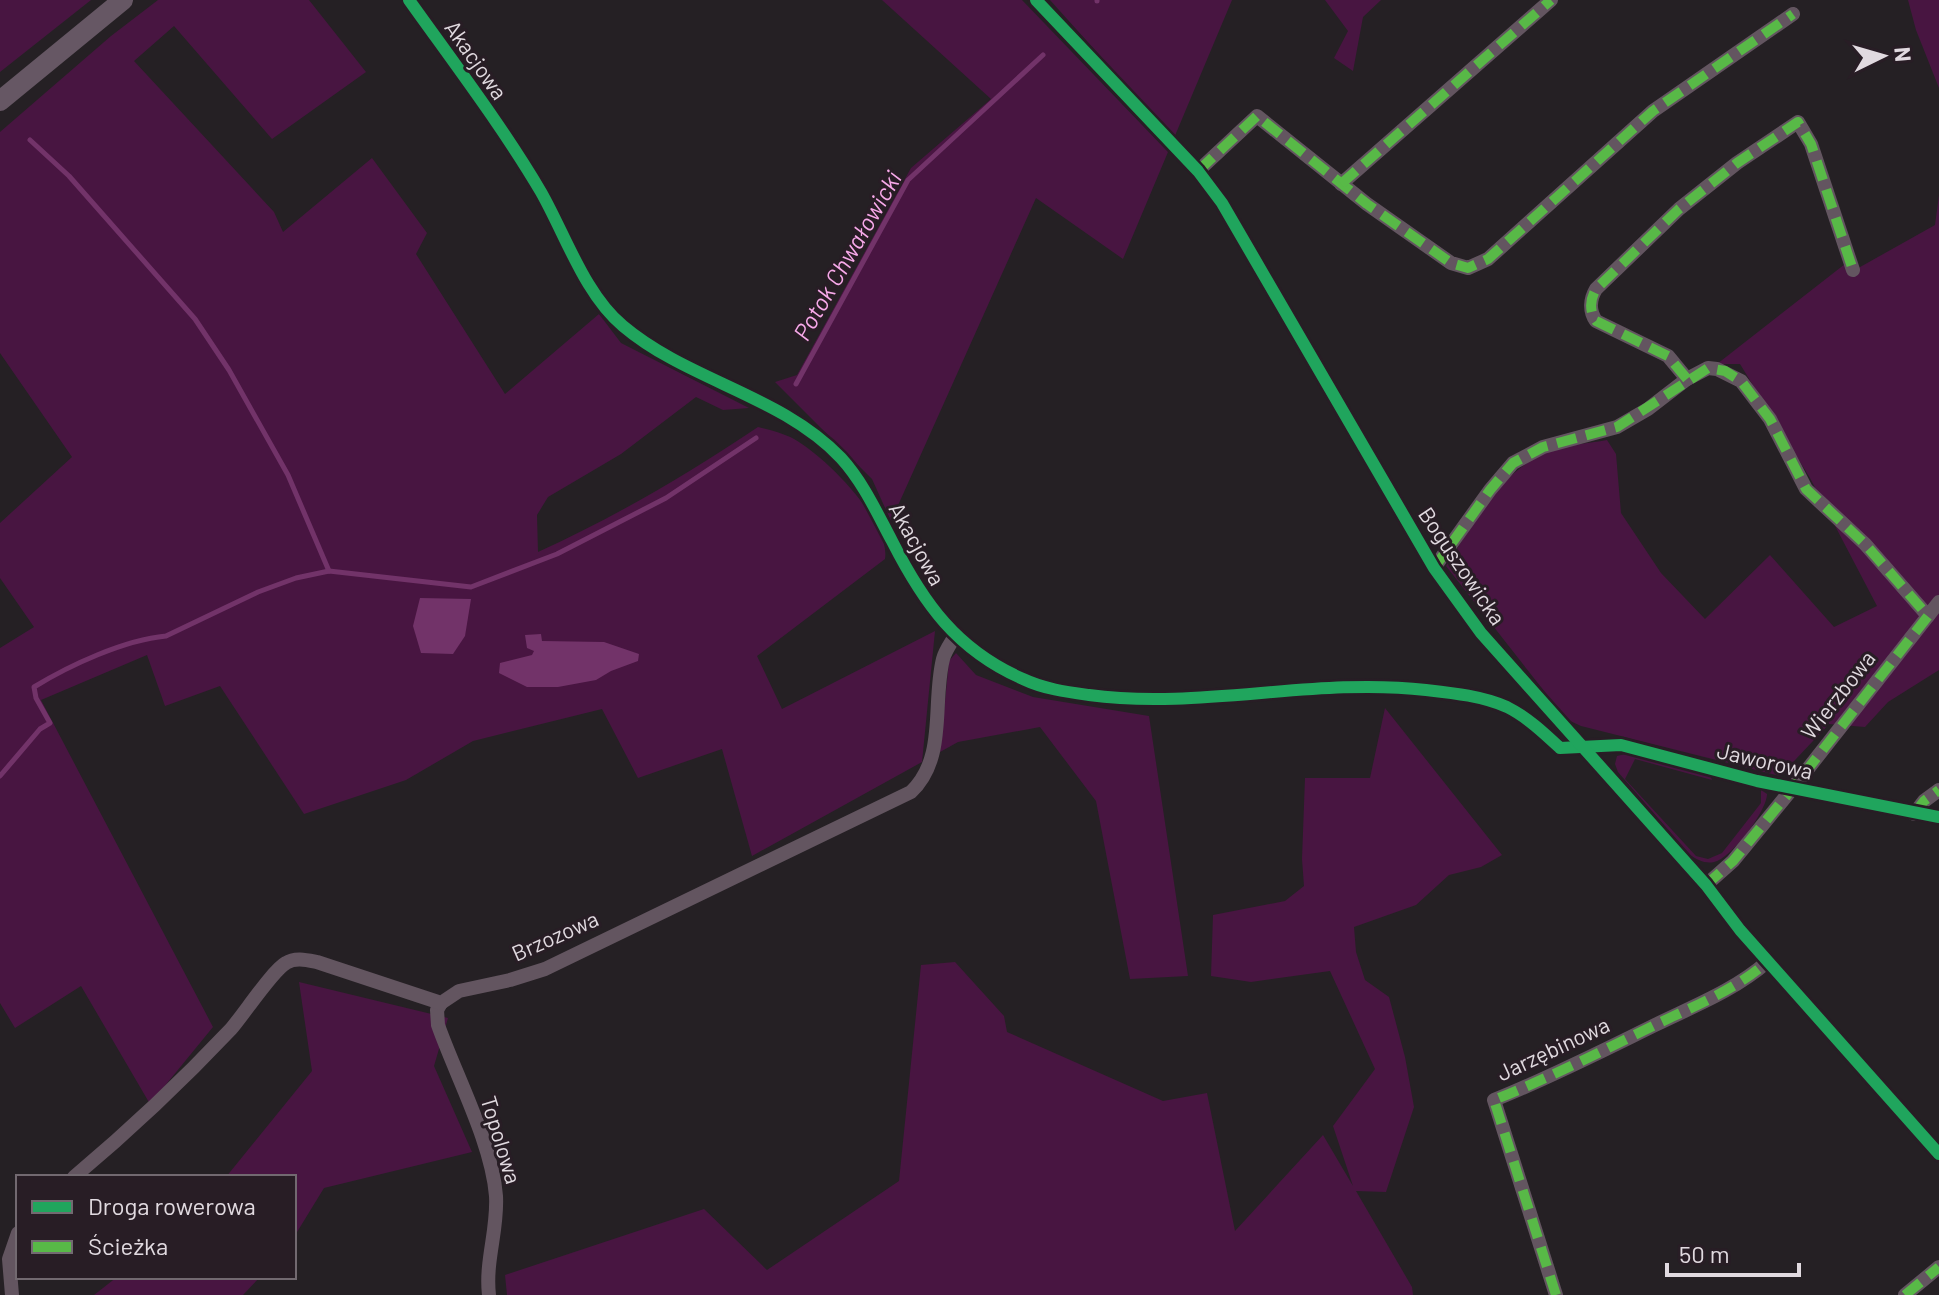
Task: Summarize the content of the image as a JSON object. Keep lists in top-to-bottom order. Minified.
{"streets":{"street":["Akacjowa","Boguszowicka","Wierzbowa","Jaworowa","Brzozowa","Jarzębinowa","Topolowa"]},"crossings":[["Akacjowa","Boguszowicka"],["Akacjowa","Jaworowa"],["Akacjowa","Brzozowa"],["Boguszowicka","Wierzbowa"],["Boguszowicka","Jaworowa"],["Boguszowicka","Jarzębinowa"],["Wierzbowa","Jaworowa"],["Brzozowa","Topolowa"]],"water":["Potok Chwałowicki"],"legend":["Droga rowerowa","Ścieżka"],"scale_bar":"50 m","north":"right"}
